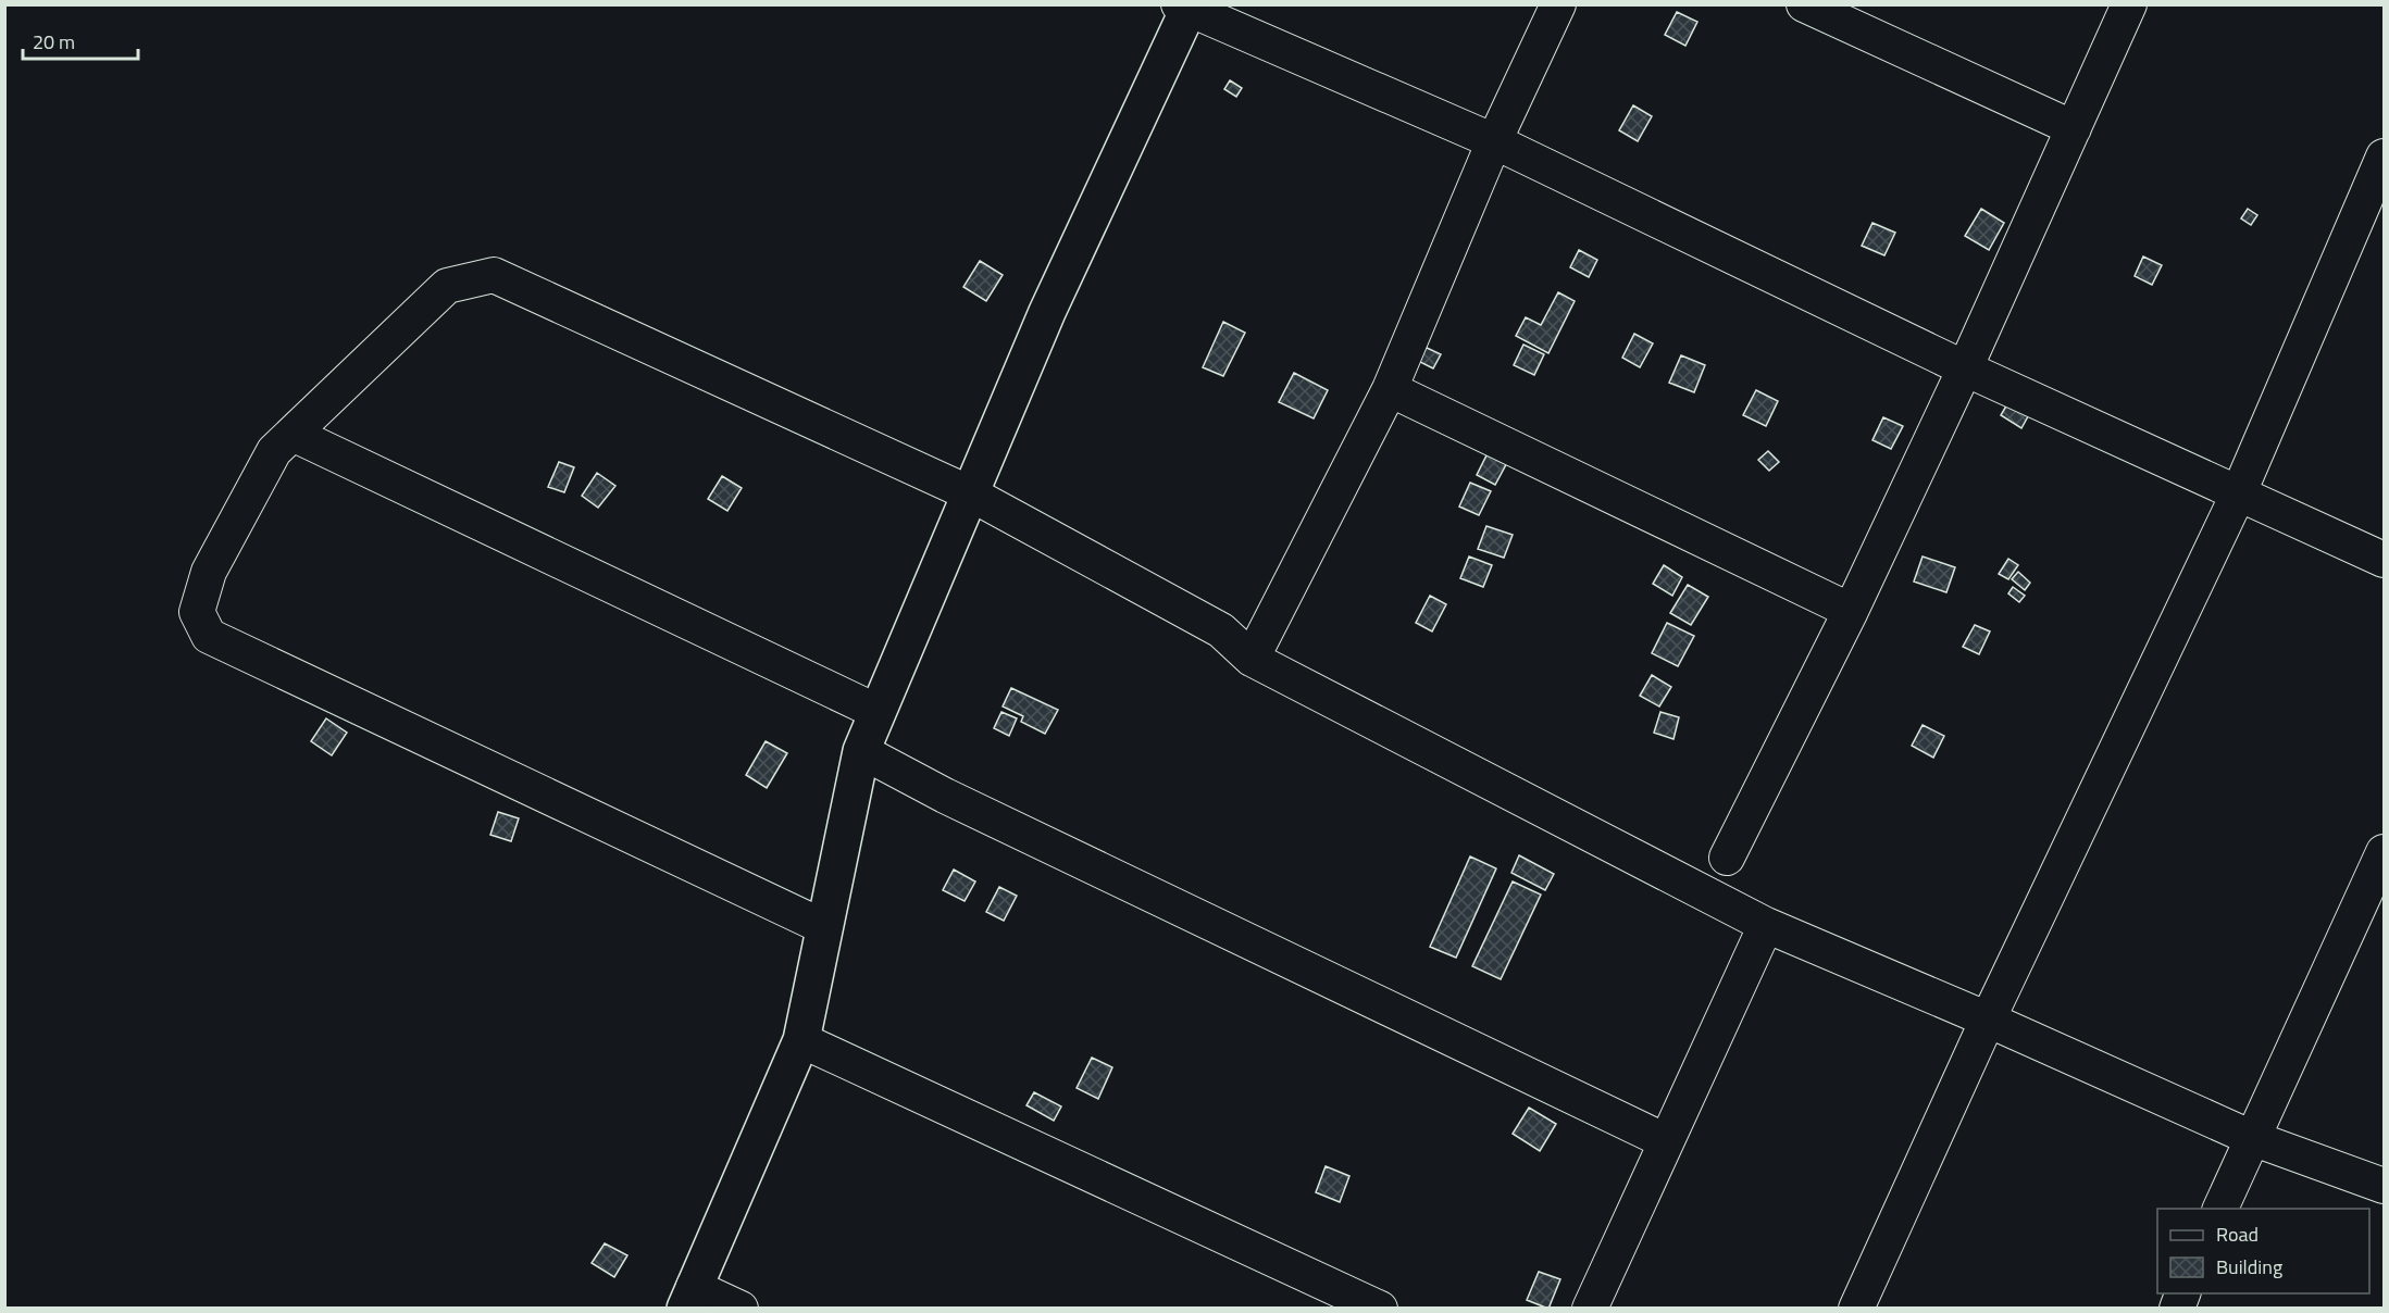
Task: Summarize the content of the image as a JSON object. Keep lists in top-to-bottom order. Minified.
{"legend":["Road","Building"],"scale_bar":"20 m"}
